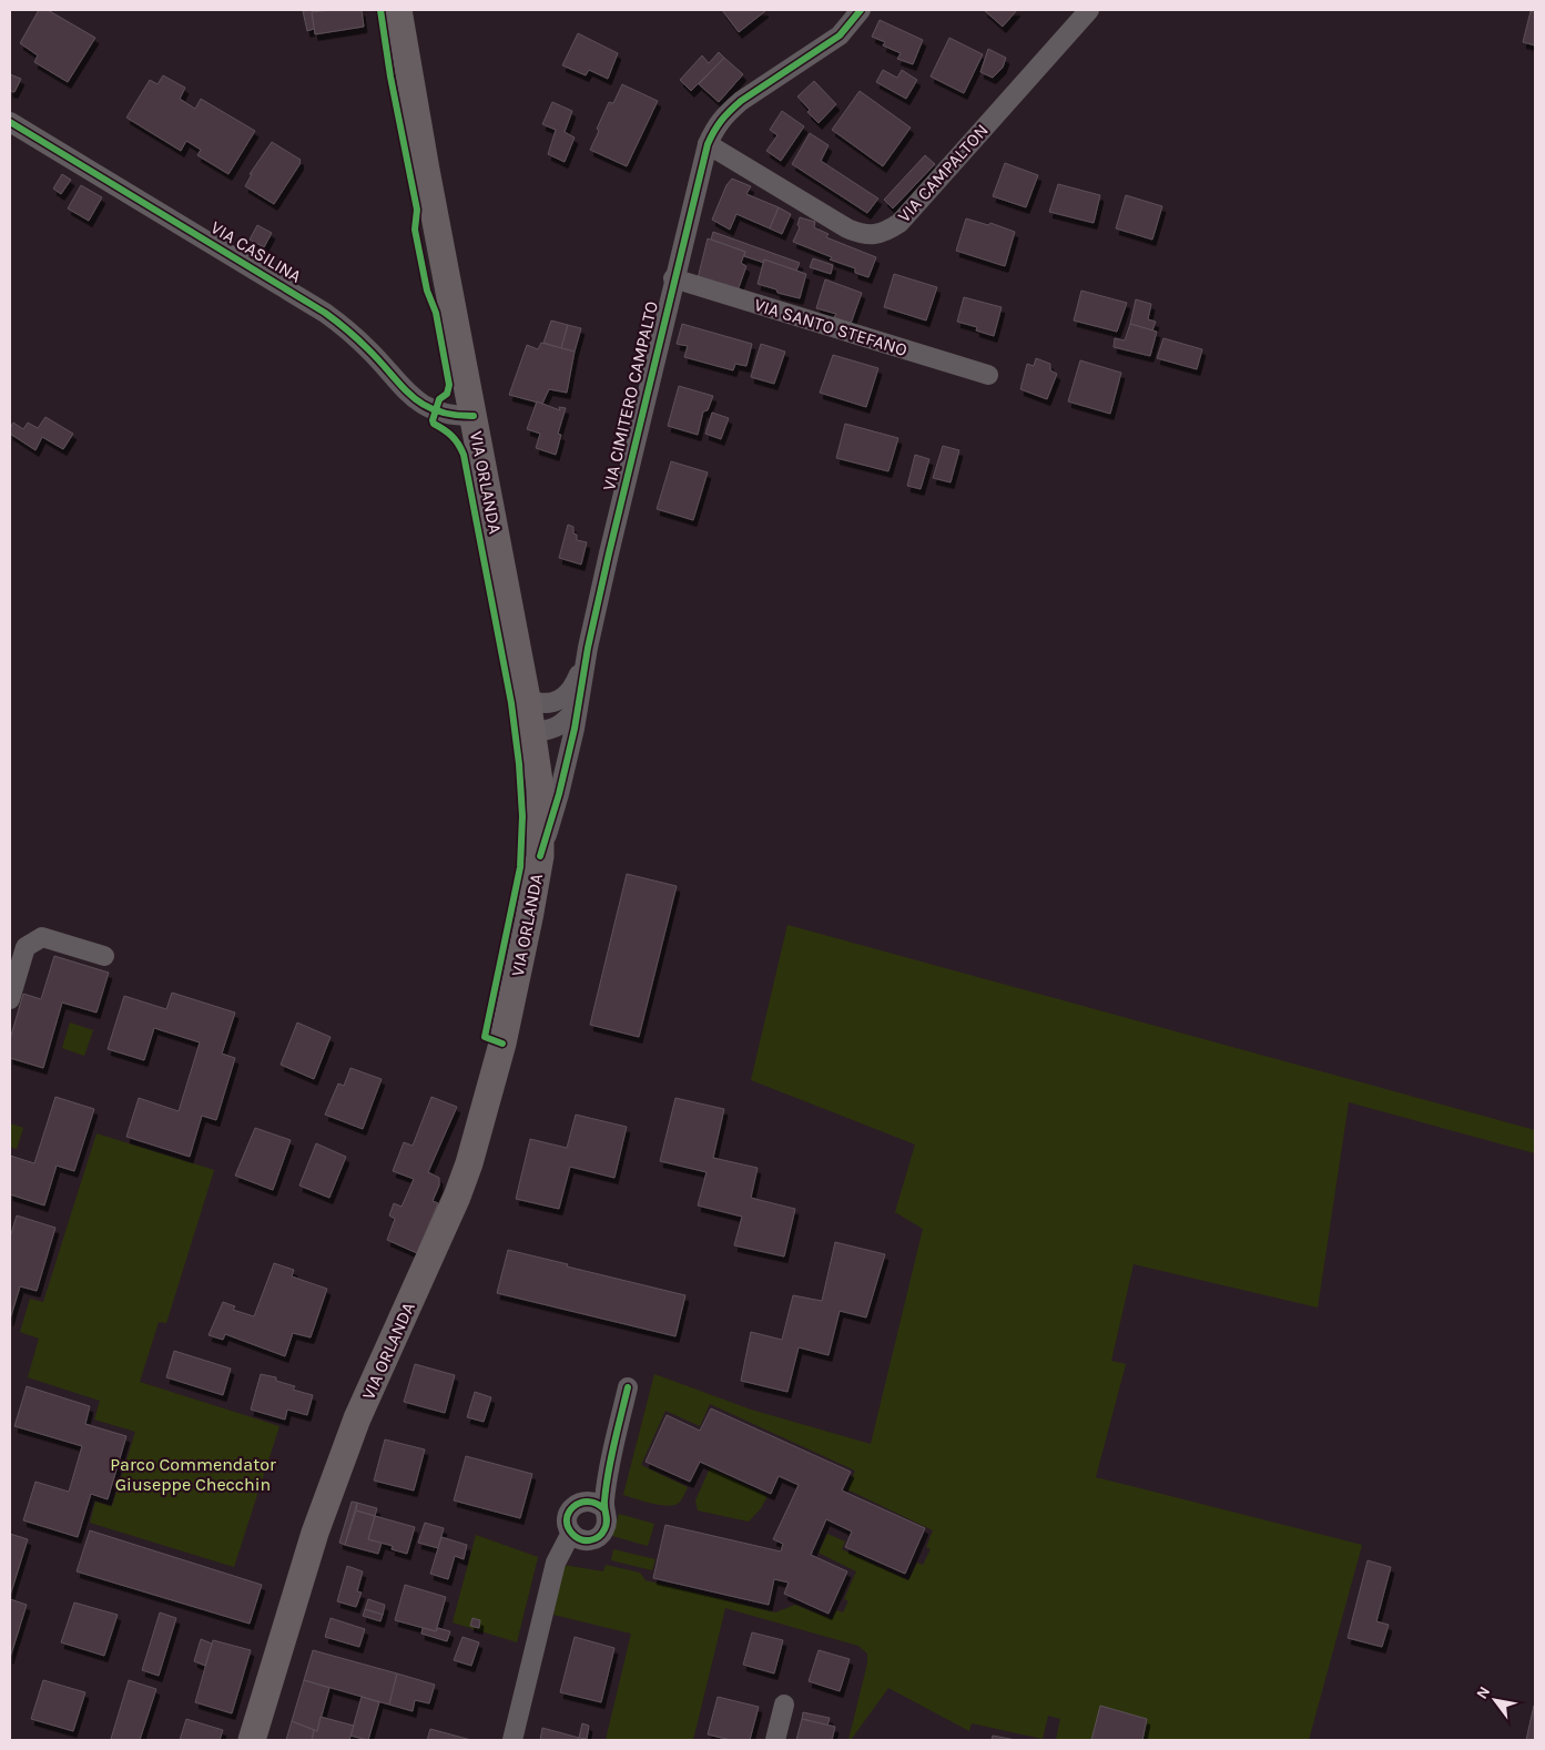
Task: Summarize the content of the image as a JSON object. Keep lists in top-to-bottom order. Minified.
{"streets":{"main road":["VIA ORLANDA"],"street":["VIA CAMPALTON","VIA CASILINA","VIA SANTO STEFANO","VIA CIMITERO CAMPALTO"]},"crossings":[["VIA CAMPALTON","VIA CIMITERO CAMPALTO"],["VIA CASILINA","VIA ORLANDA"],["VIA SANTO STEFANO","VIA CIMITERO CAMPALTO"],["VIA CIMITERO CAMPALTO","VIA ORLANDA"]],"parks":["Parco Commendator Giuseppe Checchin"],"north":"top left"}
